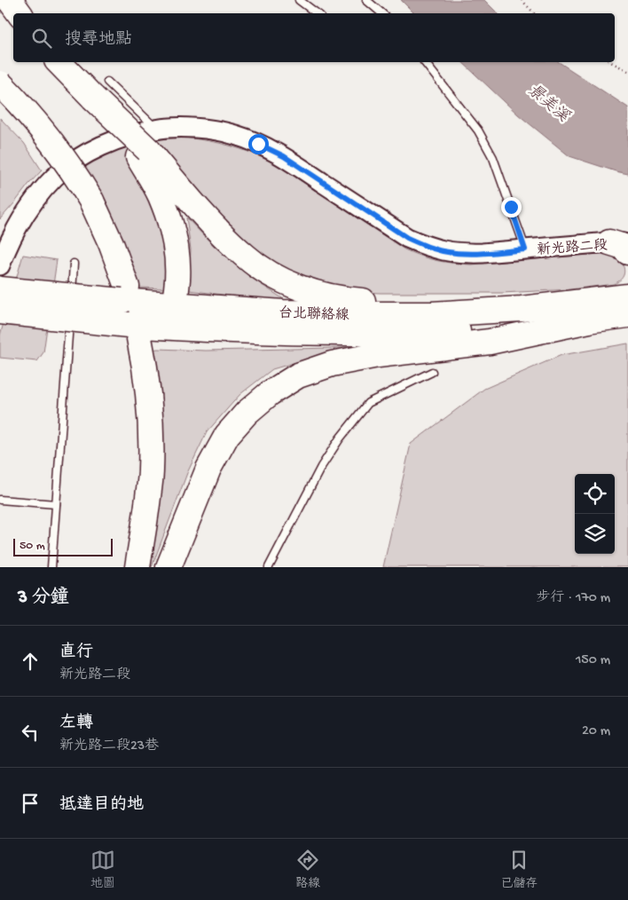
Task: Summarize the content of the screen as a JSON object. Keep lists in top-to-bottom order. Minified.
{"streets":{"highway":["台北聯絡線"],"street":["新光路二段"]},"water":["景美溪"],"scale_bar":"50 m","page":{"search":"搜尋地點","scale":"50 m","heading":["3 分鐘","步行 · 170 m"],"list":[["直行","新光路二段","150 m"],["左轉","新光路二段23巷","20 m"],"抵達目的地"],"nav":["地圖","路線","已儲存"]}}
